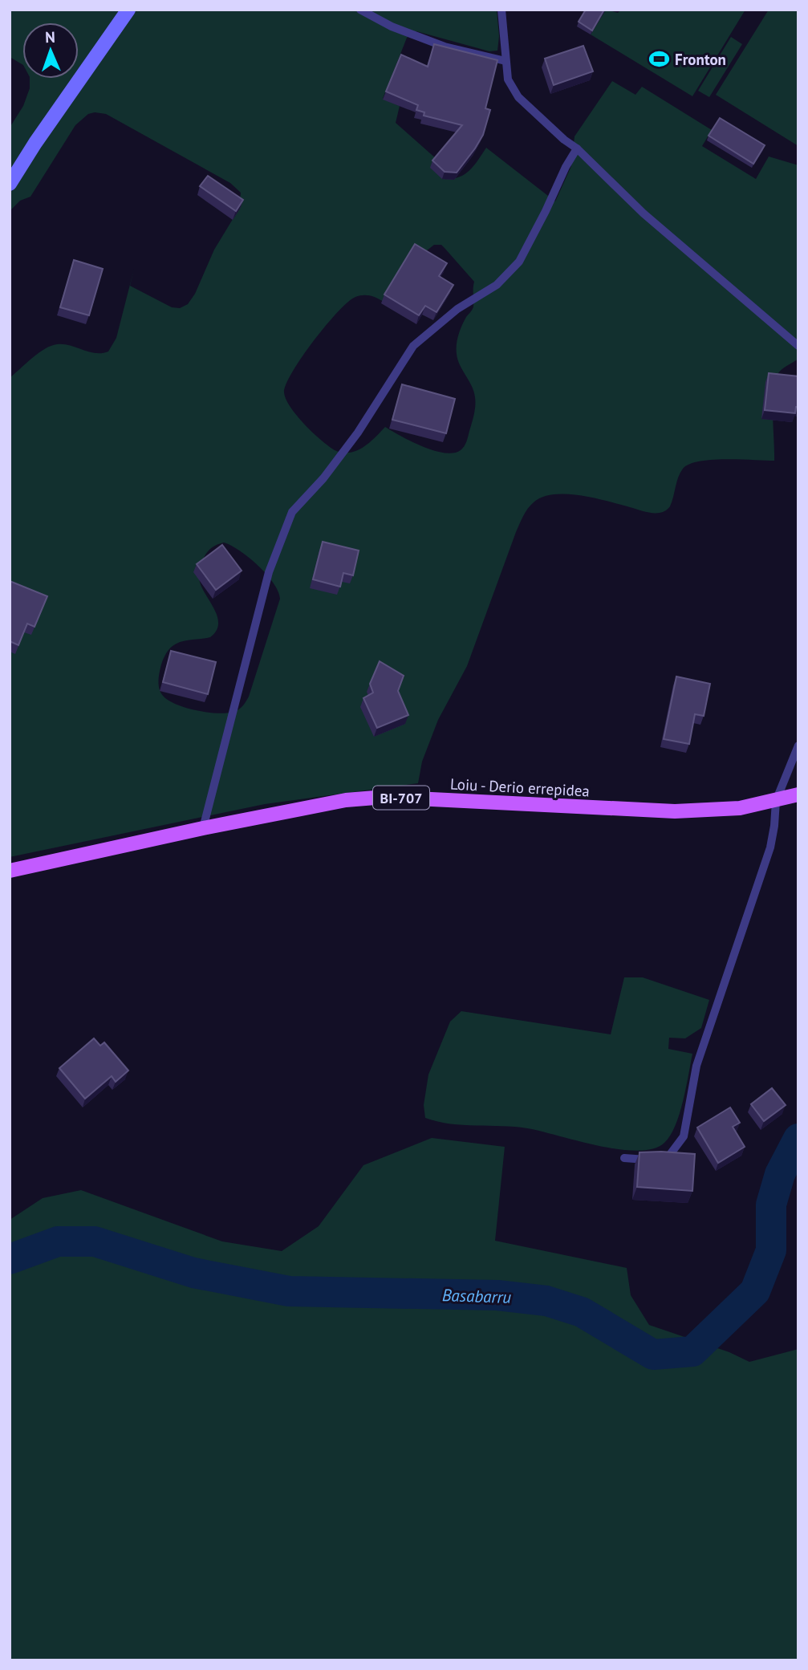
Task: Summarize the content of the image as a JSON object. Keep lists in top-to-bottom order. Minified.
{"streets":{"main road":["Loiu - Derio errepidea","BI-707"]},"water":["Basabarru"],"places":{"sports":["Fronton"]},"north":"top"}
